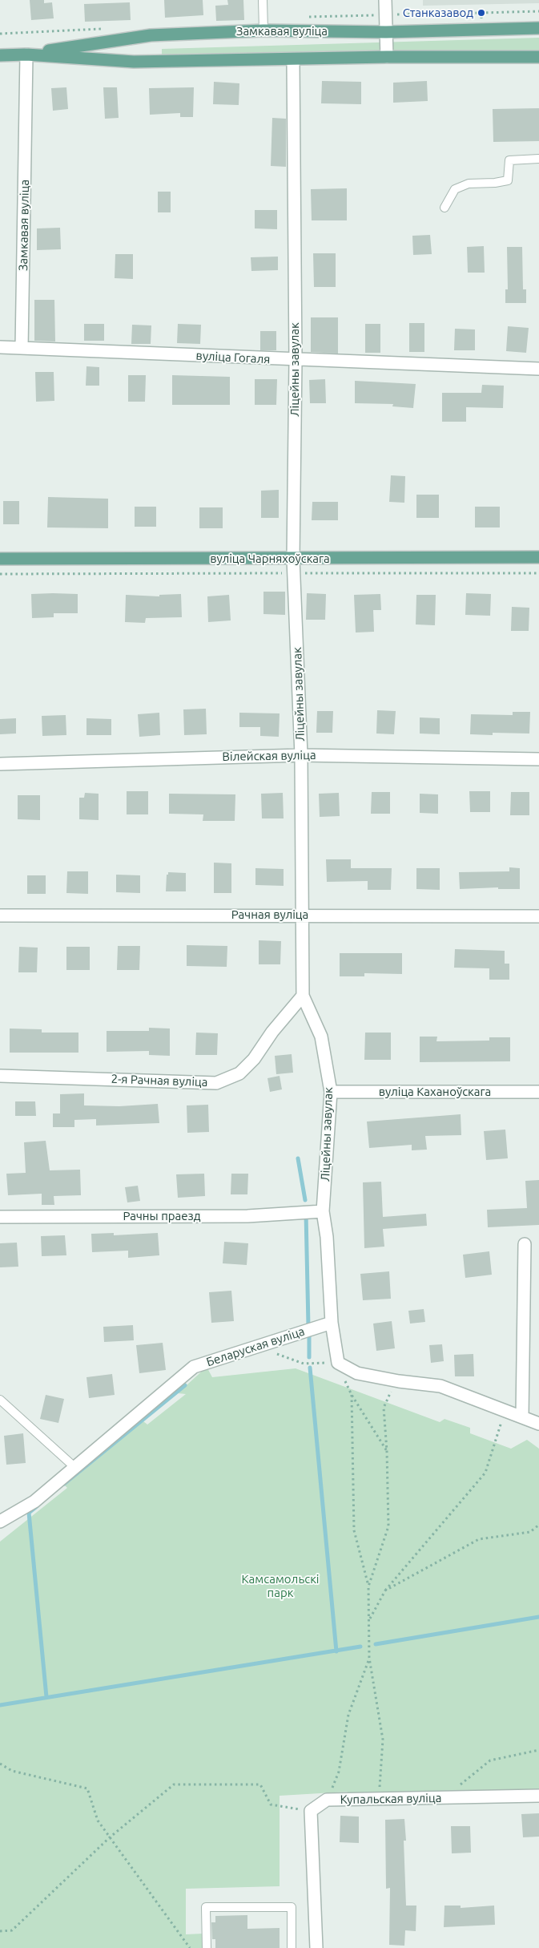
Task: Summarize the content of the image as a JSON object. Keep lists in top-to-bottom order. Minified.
{"streets":{"main road":["Замкавая вуліца","вуліца Чарняхоўскага"],"street":["вуліца Гогаля","Ліцейны завулак","Вілейская вуліца","Рачная вуліца","2-я Рачная вуліца","вуліца Каханоўскага","Рачны праезд","Беларуская вуліца","Купальская вуліца"]},"crossings":[["Замкавая вуліца","вуліца Гогаля"],["Замкавая вуліца","Ліцейны завулак"],["вуліца Гогаля","Ліцейны завулак"],["Ліцейны завулак","вуліца Чарняхоўскага"],["Ліцейны завулак","Вілейская вуліца"],["Ліцейны завулак","Рачная вуліца"],["Ліцейны завулак","2-я Рачная вуліца"],["Ліцейны завулак","вуліца Каханоўскага"],["Ліцейны завулак","Рачны праезд"],["Ліцейны завулак","Беларуская вуліца"]],"parks":["Камсамольскі парк"],"places":["Станказавод"]}
